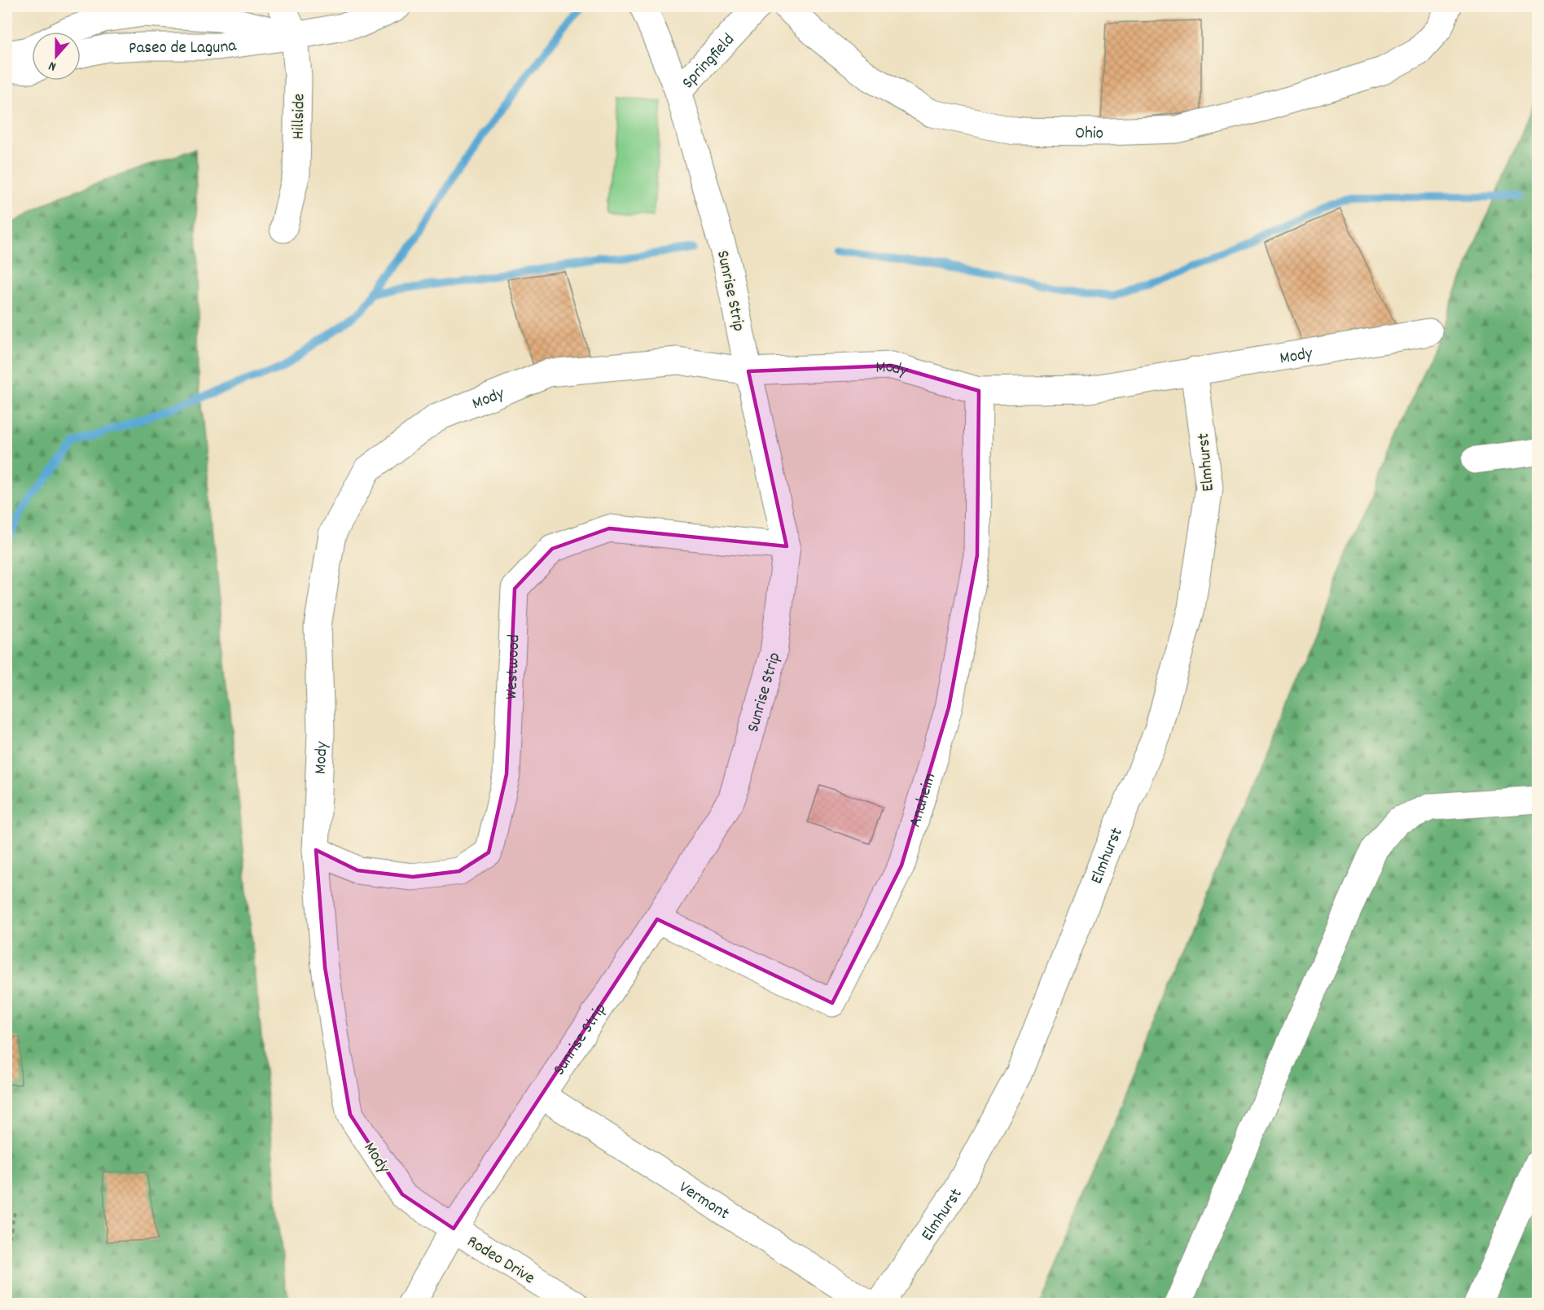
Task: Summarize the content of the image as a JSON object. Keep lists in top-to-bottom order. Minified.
{"streets":{"street":["Paseo de Laguna","Springfield","Hillside","Ohio","Sunrise Strip","Mody","Elmhurst","Westwood","Anaheim","Vermont","Rodeo Drive"]},"crossings":[["Paseo de Laguna","Hillside"],["Springfield","Sunrise Strip"],["Sunrise Strip","Mody"],["Sunrise Strip","Westwood"],["Sunrise Strip","Anaheim"],["Sunrise Strip","Vermont"],["Sunrise Strip","Rodeo Drive"],["Mody","Elmhurst"],["Mody","Westwood"],["Mody","Anaheim"],["Mody","Rodeo Drive"]],"north":"bottom"}
